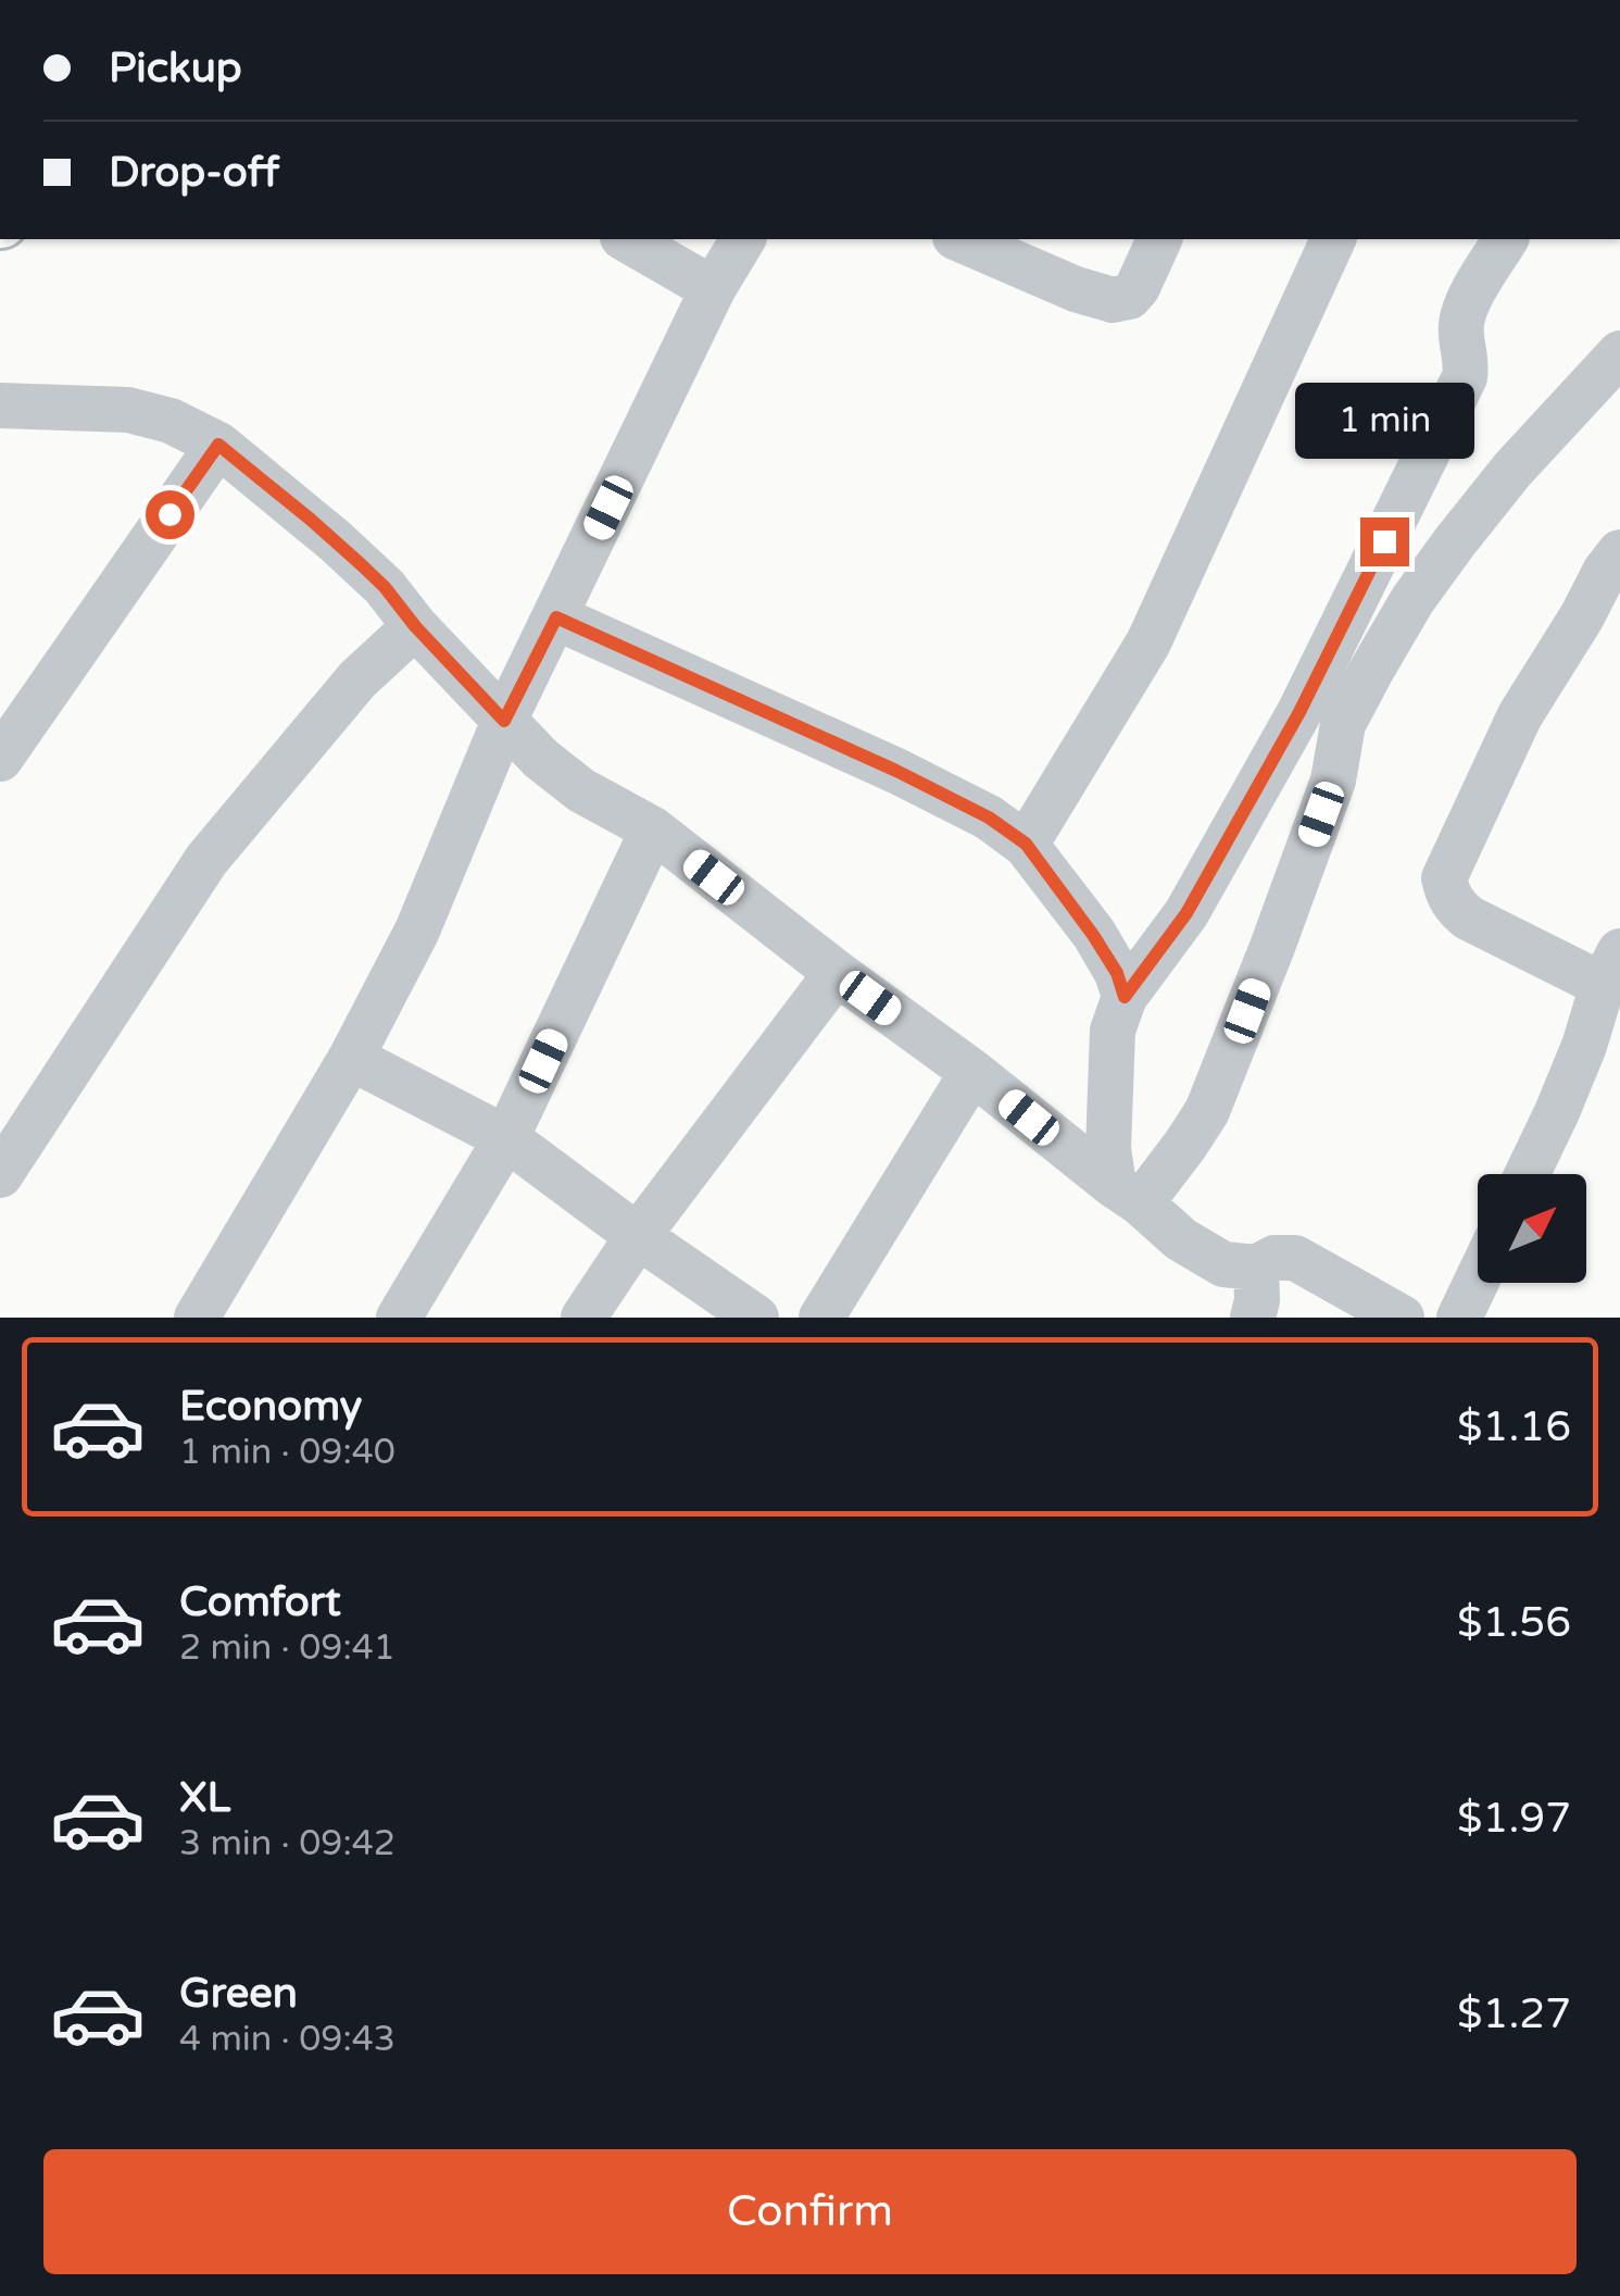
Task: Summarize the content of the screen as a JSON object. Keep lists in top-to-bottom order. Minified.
{"north":"top right","page":{"banner":["Pickup","Drop-off"],"bubble":"1 min","list":[{"name":"Economy","note":"1 min · 09:40","value":"$1.16"},{"name":"Comfort","note":"2 min · 09:41","value":"$1.56"},{"name":"XL","note":"3 min · 09:42","value":"$1.97"},{"name":"Green","note":"4 min · 09:43","value":"$1.27"}],"buttons":"Confirm"}}
